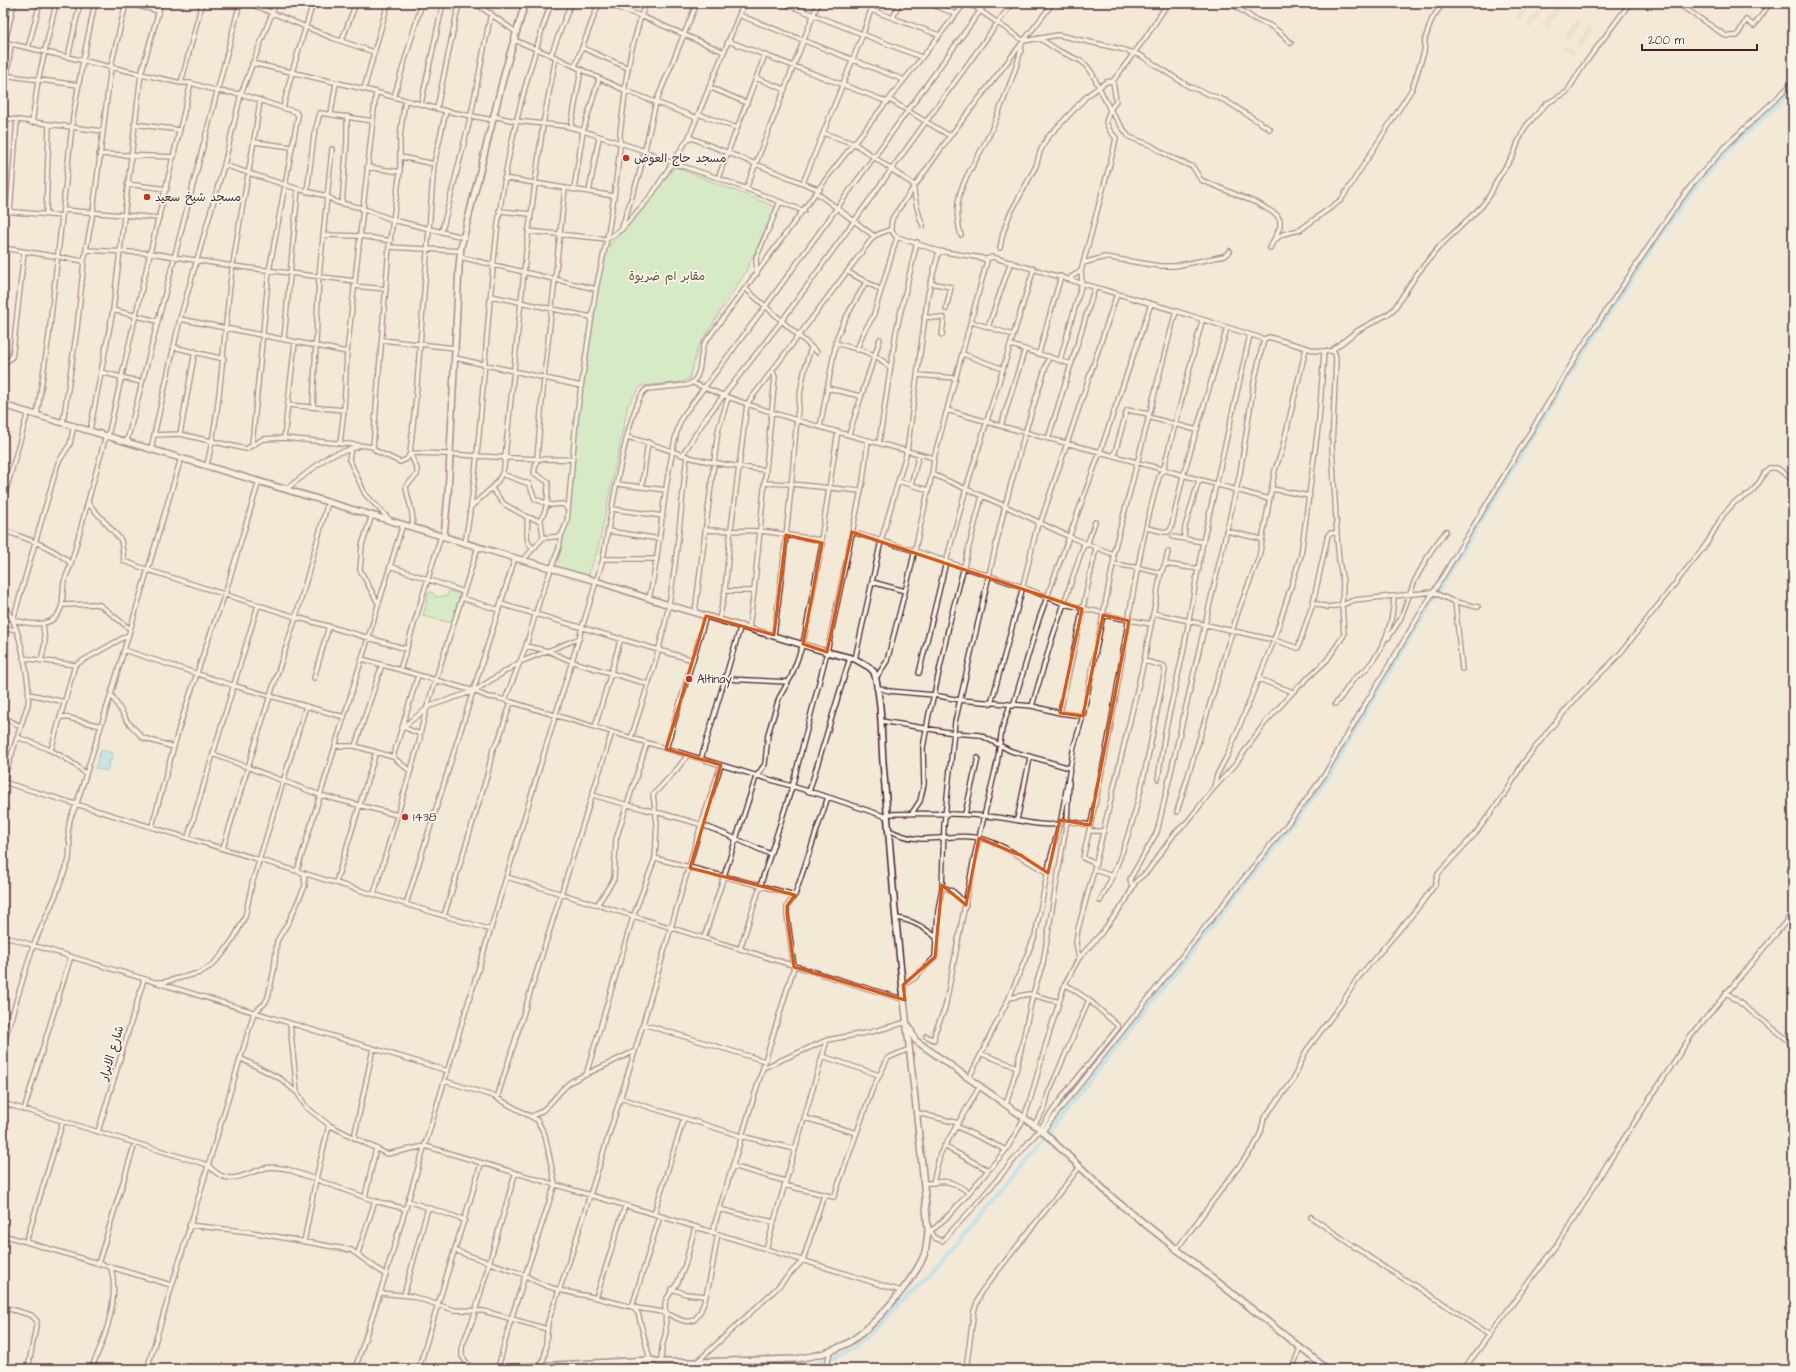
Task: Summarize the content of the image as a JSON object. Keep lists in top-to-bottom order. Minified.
{"streets":{"street":["شارع الابرار"]},"parks":["مقابر ام ضريوة"],"places":["مسجد حاج العوض","مسجد شيخ سعيد","Altinay","1438"],"scale_bar":"200 m"}
